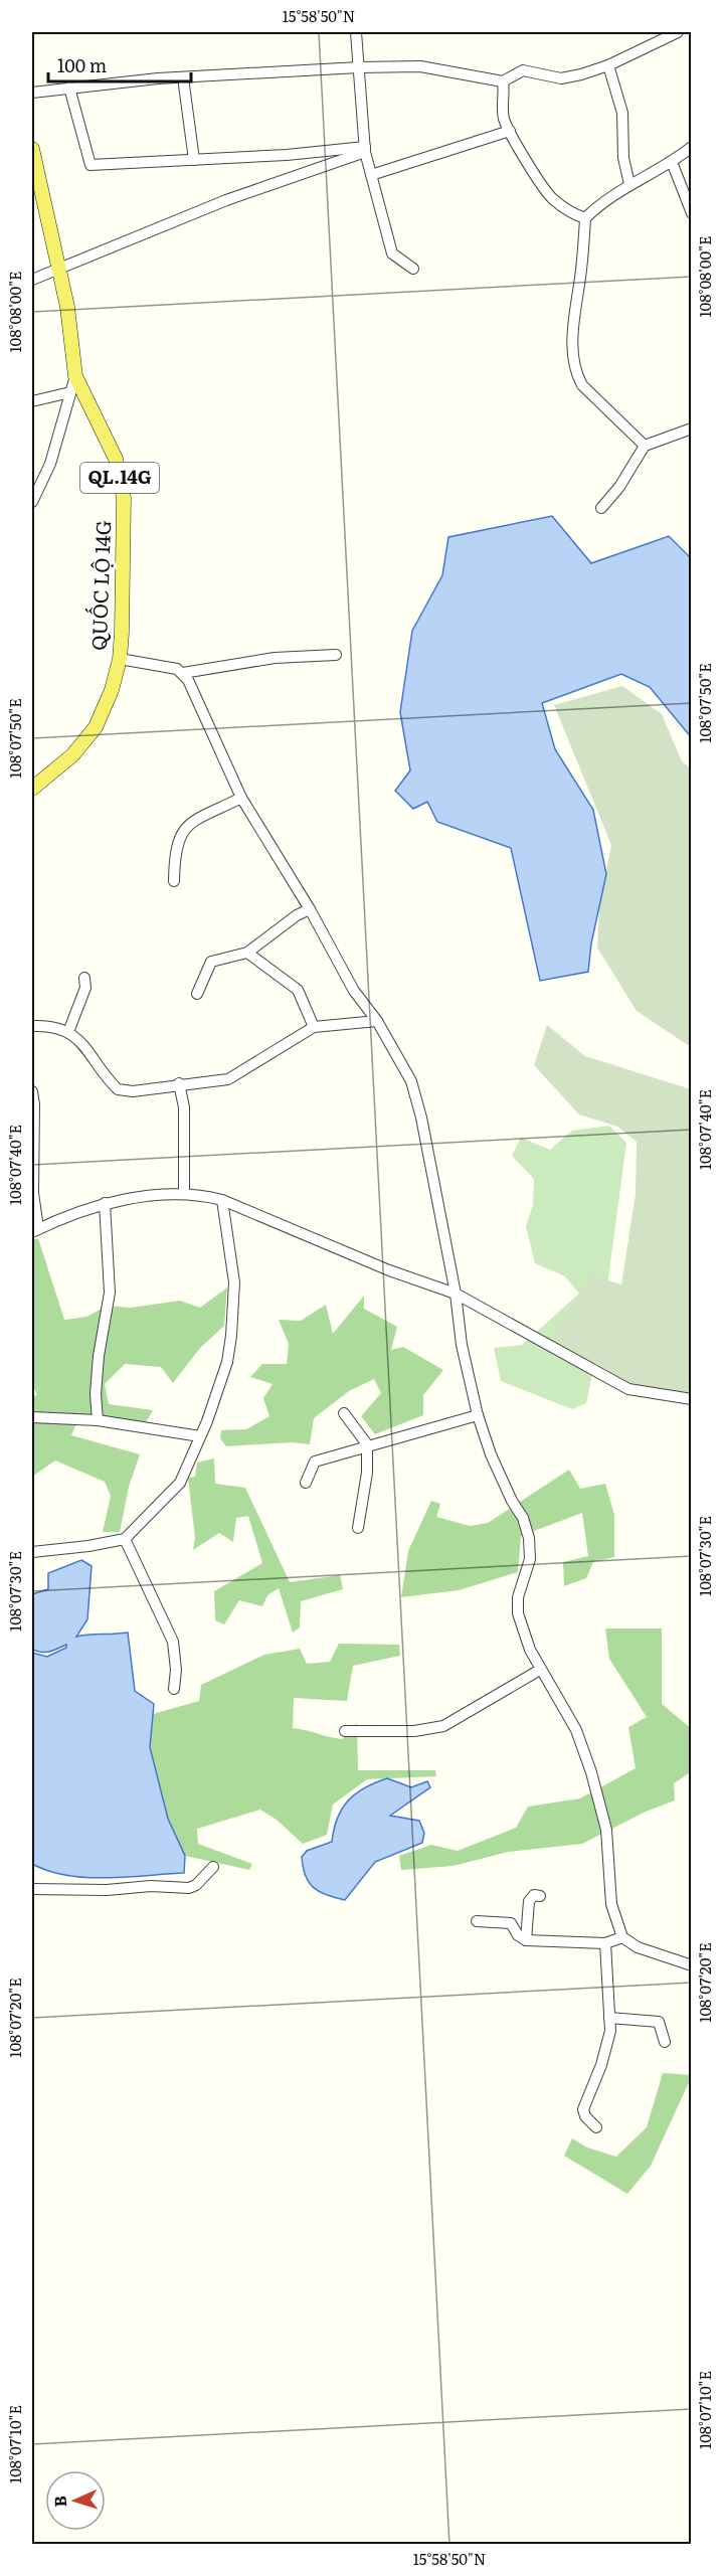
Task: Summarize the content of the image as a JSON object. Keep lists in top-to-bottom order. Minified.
{"streets":{"main road":["QL.14G","QUỐC LỘ 14G"]},"scale_bar":"100 m","north":"left","coordinates":["15°58'50\"N","108°08'00\"E","108°07'50\"E","108°07'40\"E","108°07'30\"E","108°07'20\"E","108°07'10\"E"]}
